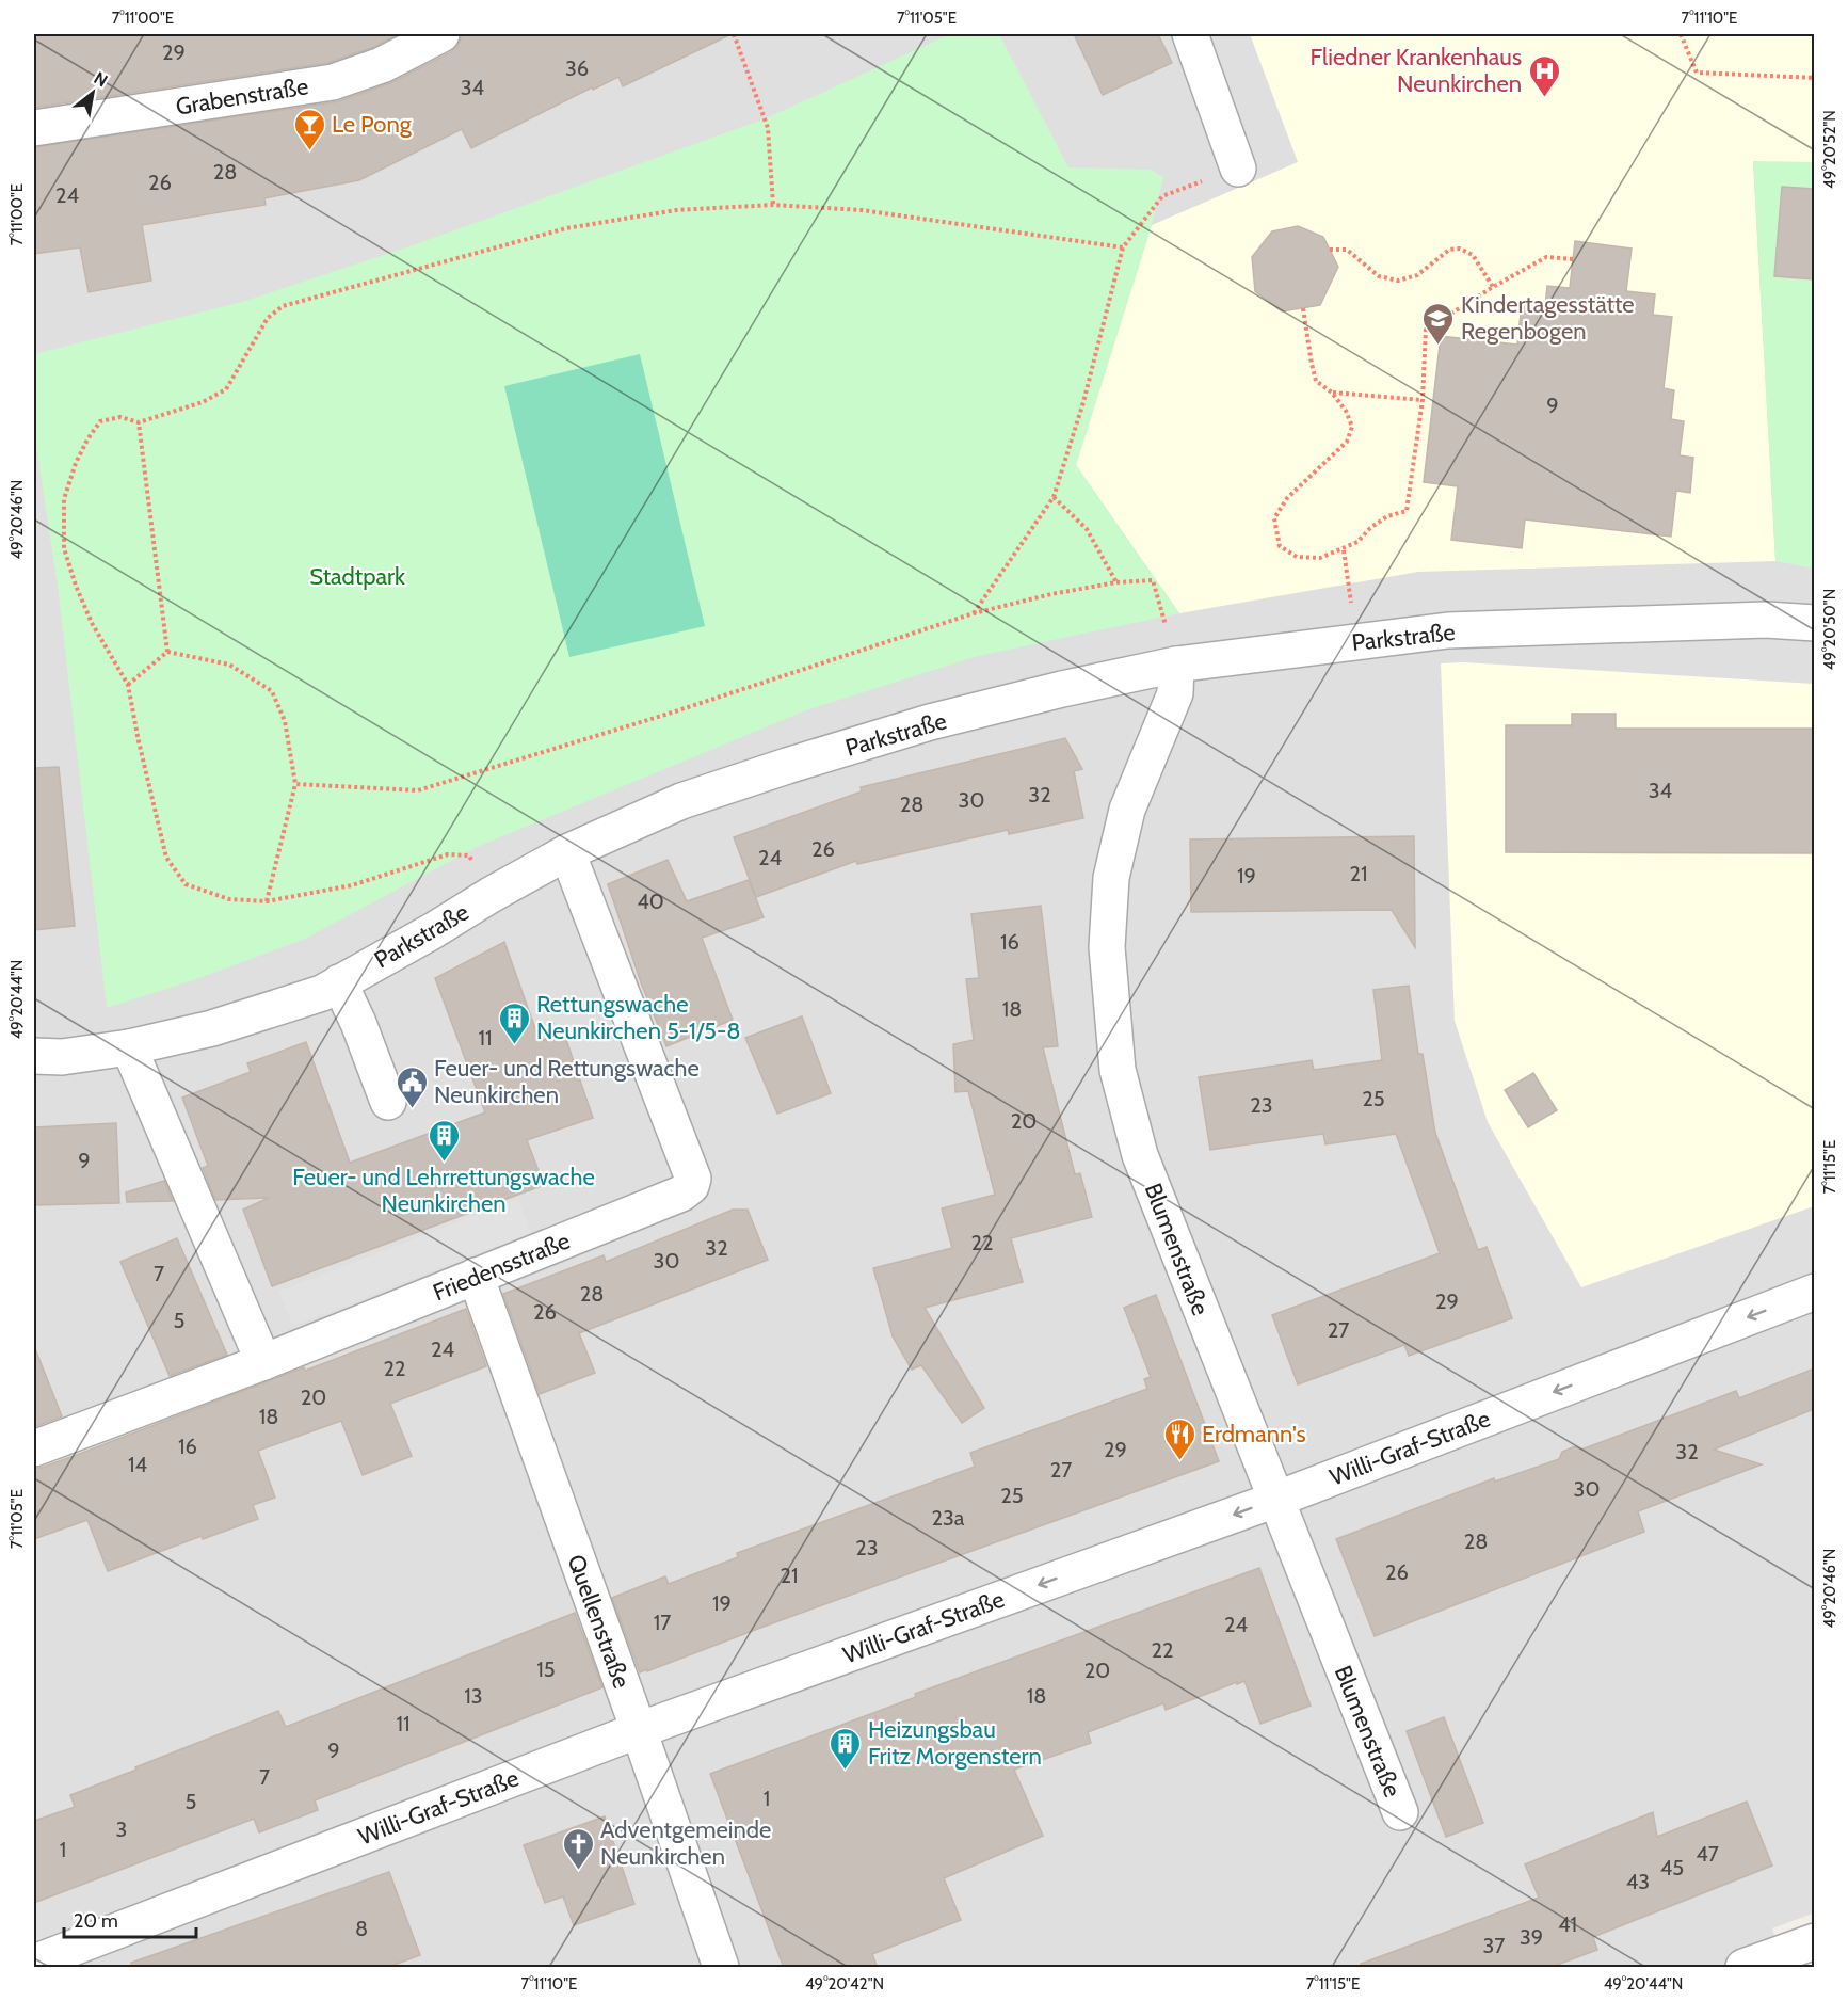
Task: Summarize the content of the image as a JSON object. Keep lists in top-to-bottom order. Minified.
{"streets":{"street":["Grabenstraße","Parkstraße","Blumenstraße","Friedensstraße","Willi-Graf-Straße","Quellenstraße"]},"crossings":[["Parkstraße","Blumenstraße"],["Parkstraße","Friedensstraße"],["Blumenstraße","Willi-Graf-Straße"],["Friedensstraße","Quellenstraße"],["Willi-Graf-Straße","Quellenstraße"]],"one_way":["Willi-Graf-Straße"],"parks":["Stadtpark"],"places":{"hospital":["Fliedner Krankenhaus Neunkirchen"],"bar":["Le Pong"],"school or university":["Kindertagesstätte Regenbogen"],"building":["Rettungswache Neunkirchen 5-1/5-8","Feuer- und Lehrrettungswache Neunkirchen","Heizungsbau Fritz Morgenstern"],"public building":["Feuer- und Rettungswache Neunkirchen"],"restaurant":["Erdmann's"],"church":["Adventgemeinde Neunkirchen"]},"house_numbers":["29","36","34","28","26","24","9","34","32","30","28","26","24","21","19","40","16","18","11","25","23","20","9","22","32","30","7","28","29","26","5","27","24","22","20","18","16","29","32","14","27","30","25","23a","28","23","26","21","19","17","24","22","15","20","13","18","11","9","7","1","5","3","1","47","45","43","41","8","39","37"],"scale_bar":"20 m","north":"top right","coordinates":["7°11'00\"E","7°11'05\"E","7°11'10\"E","49°20'52\"N","49°20'46\"N","49°20'50\"N","49°20'44\"N","7°11'15\"E","49°20'42\"N"]}
